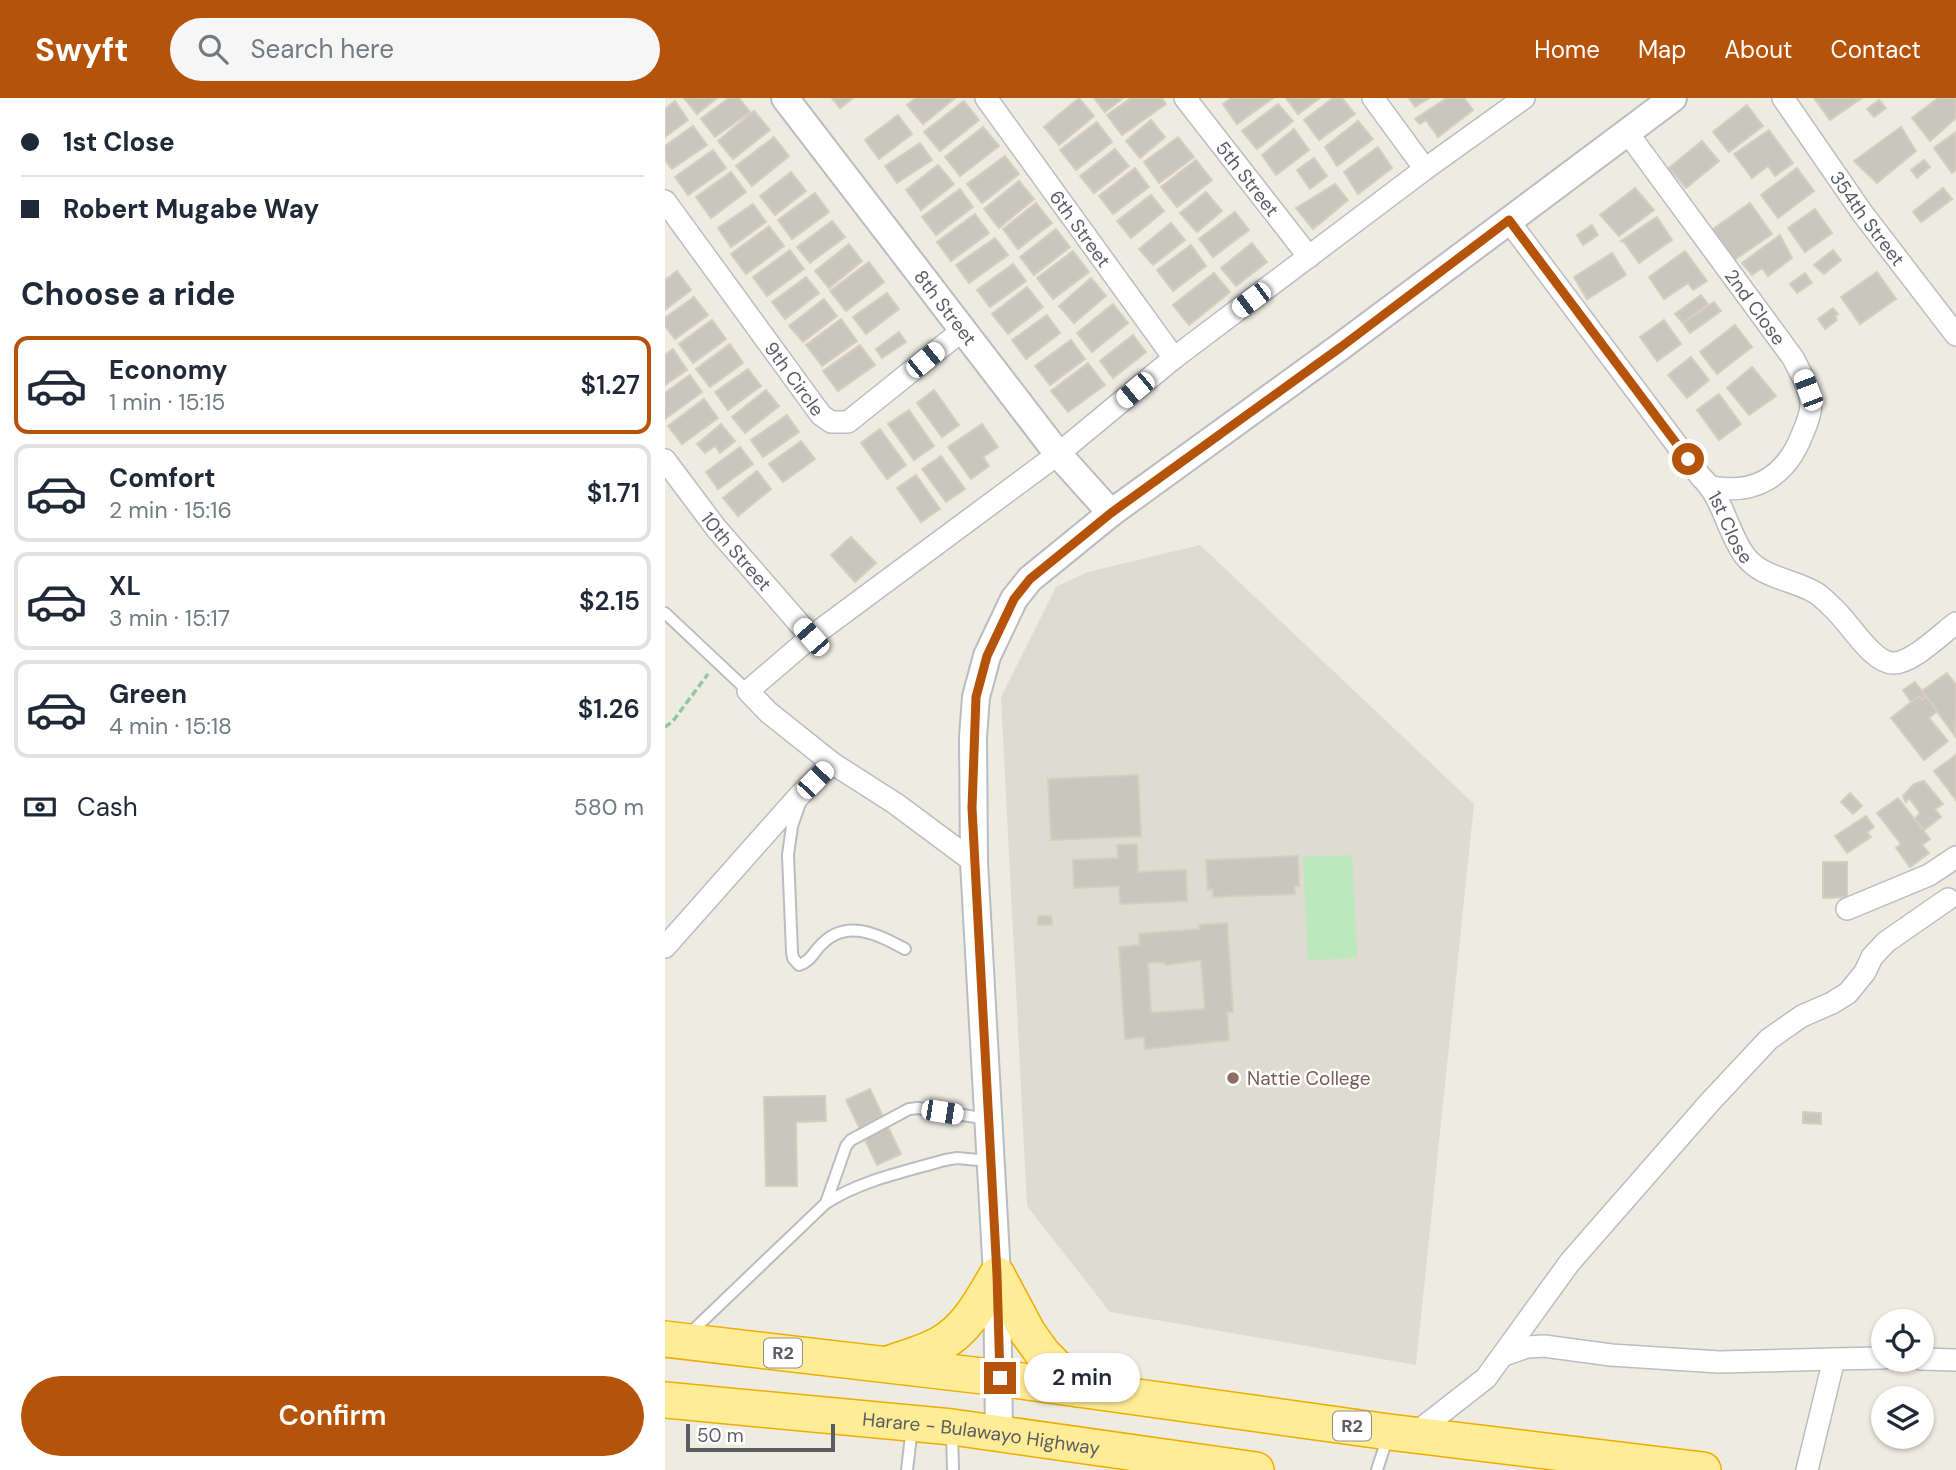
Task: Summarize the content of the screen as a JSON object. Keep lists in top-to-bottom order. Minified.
{"streets":{"highway":["R2","Harare - Bulawayo Highway"],"street":["5th Street","354th Street","6th Street","8th Street","2nd Close","9th Circle","1st Close","10th Street"]},"crossings":[["8th Street","9th Circle"],["2nd Close","1st Close"]],"places":["Nattie College"],"scale_bar":"50 m","page":{"header":"Swyft","search":"Search here","nav":["Home","Map","About","Contact"],"banner":["1st Close","Robert Mugabe Way"],"heading":"Choose a ride","list":[{"name":"Economy","note":"1 min · 15:15","value":"$1.27"},{"name":"Comfort","note":"2 min · 15:16","value":"$1.71"},{"name":"XL","note":"3 min · 15:17","value":"$2.15"},{"name":"Green","note":"4 min · 15:18","value":"$1.26"}],"pay":["Cash","580 m"],"bubble":"2 min","buttons":"Confirm","scale":"50 m"}}
